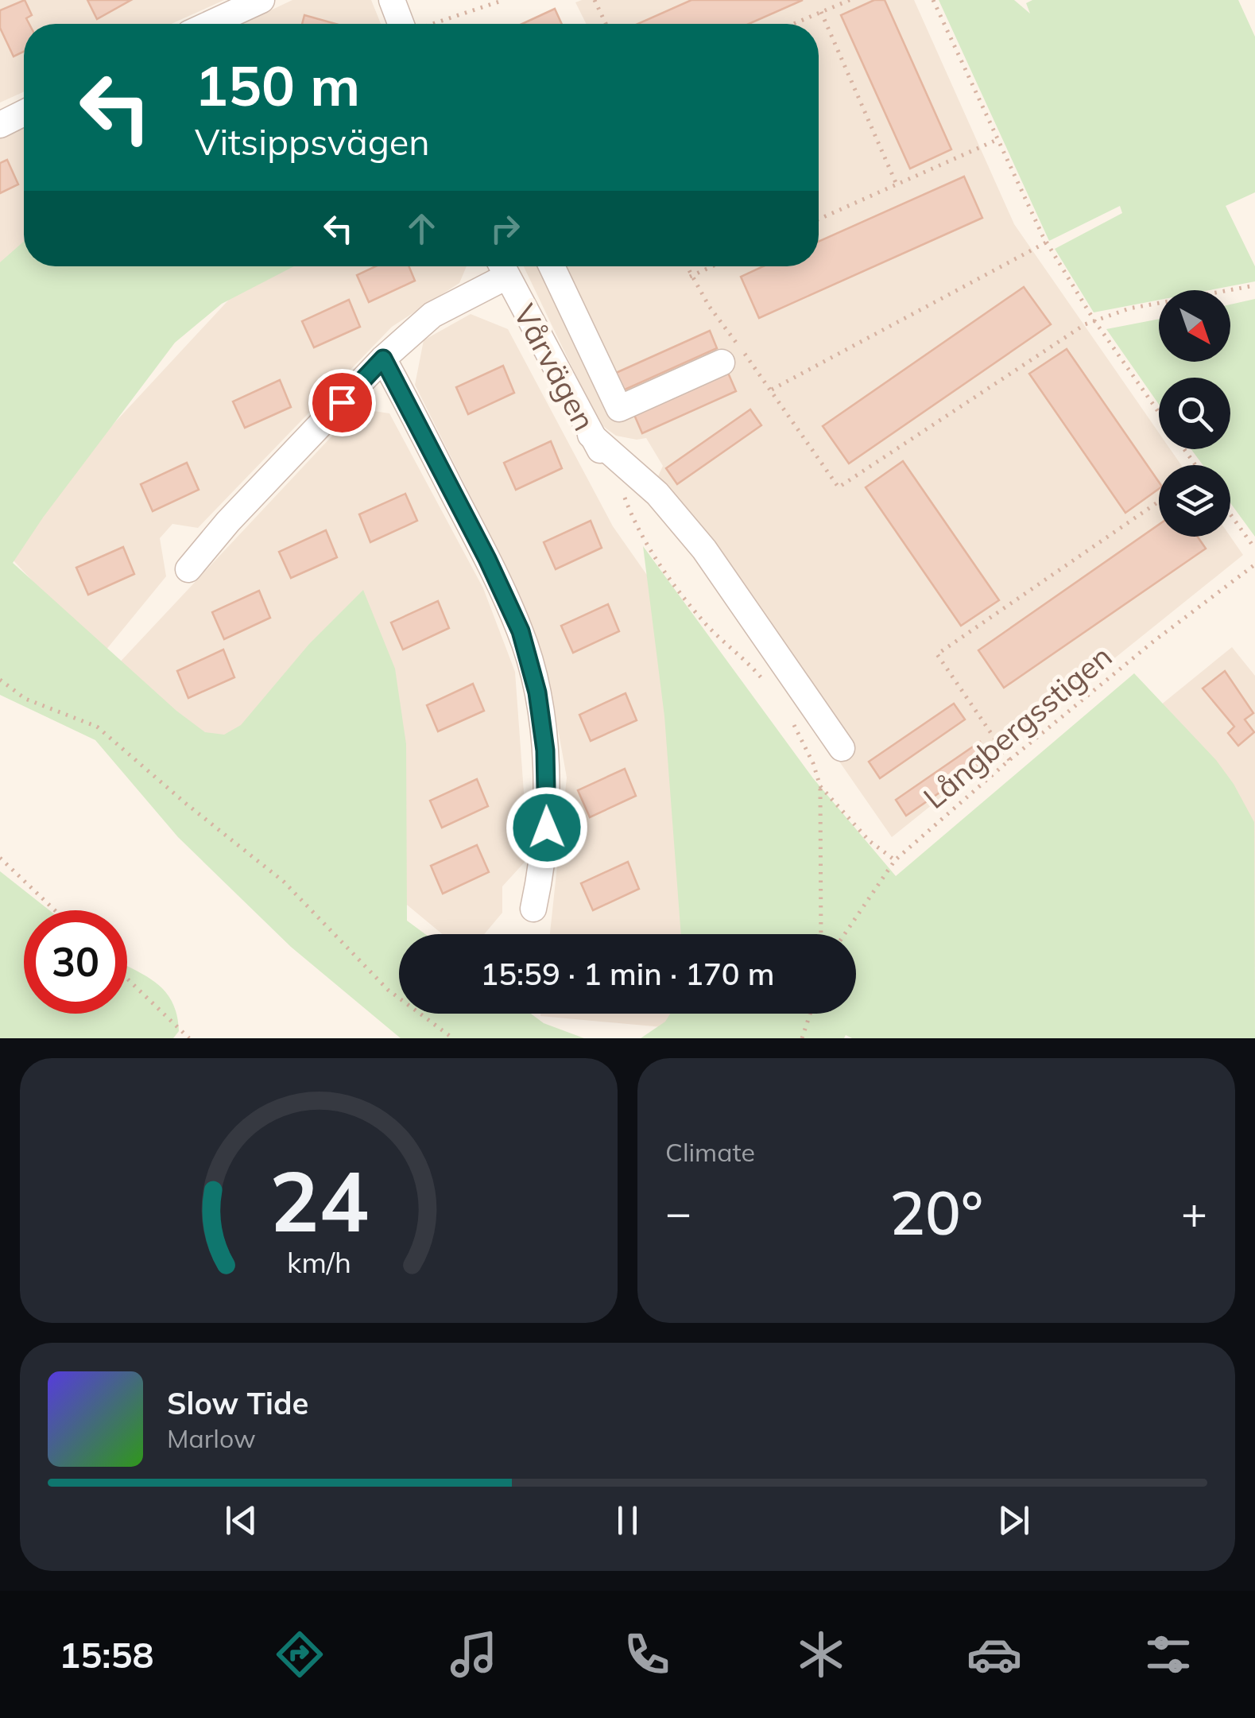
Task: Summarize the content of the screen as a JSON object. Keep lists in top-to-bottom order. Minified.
{"streets":{"street":["Vårvägen"],"path":["Långbergsstigen"]},"north":"bottom right","page":{"turn":["150 m","Vitsippsvägen"],"limit":"30","trip":"15:59 · 1 min · 170 m","tile":"Climate","heat":["−","20°","+"],"song":["Slow Tide","Marlow"],"tabs":"15:58","gauge":["24","km/h"]}}
